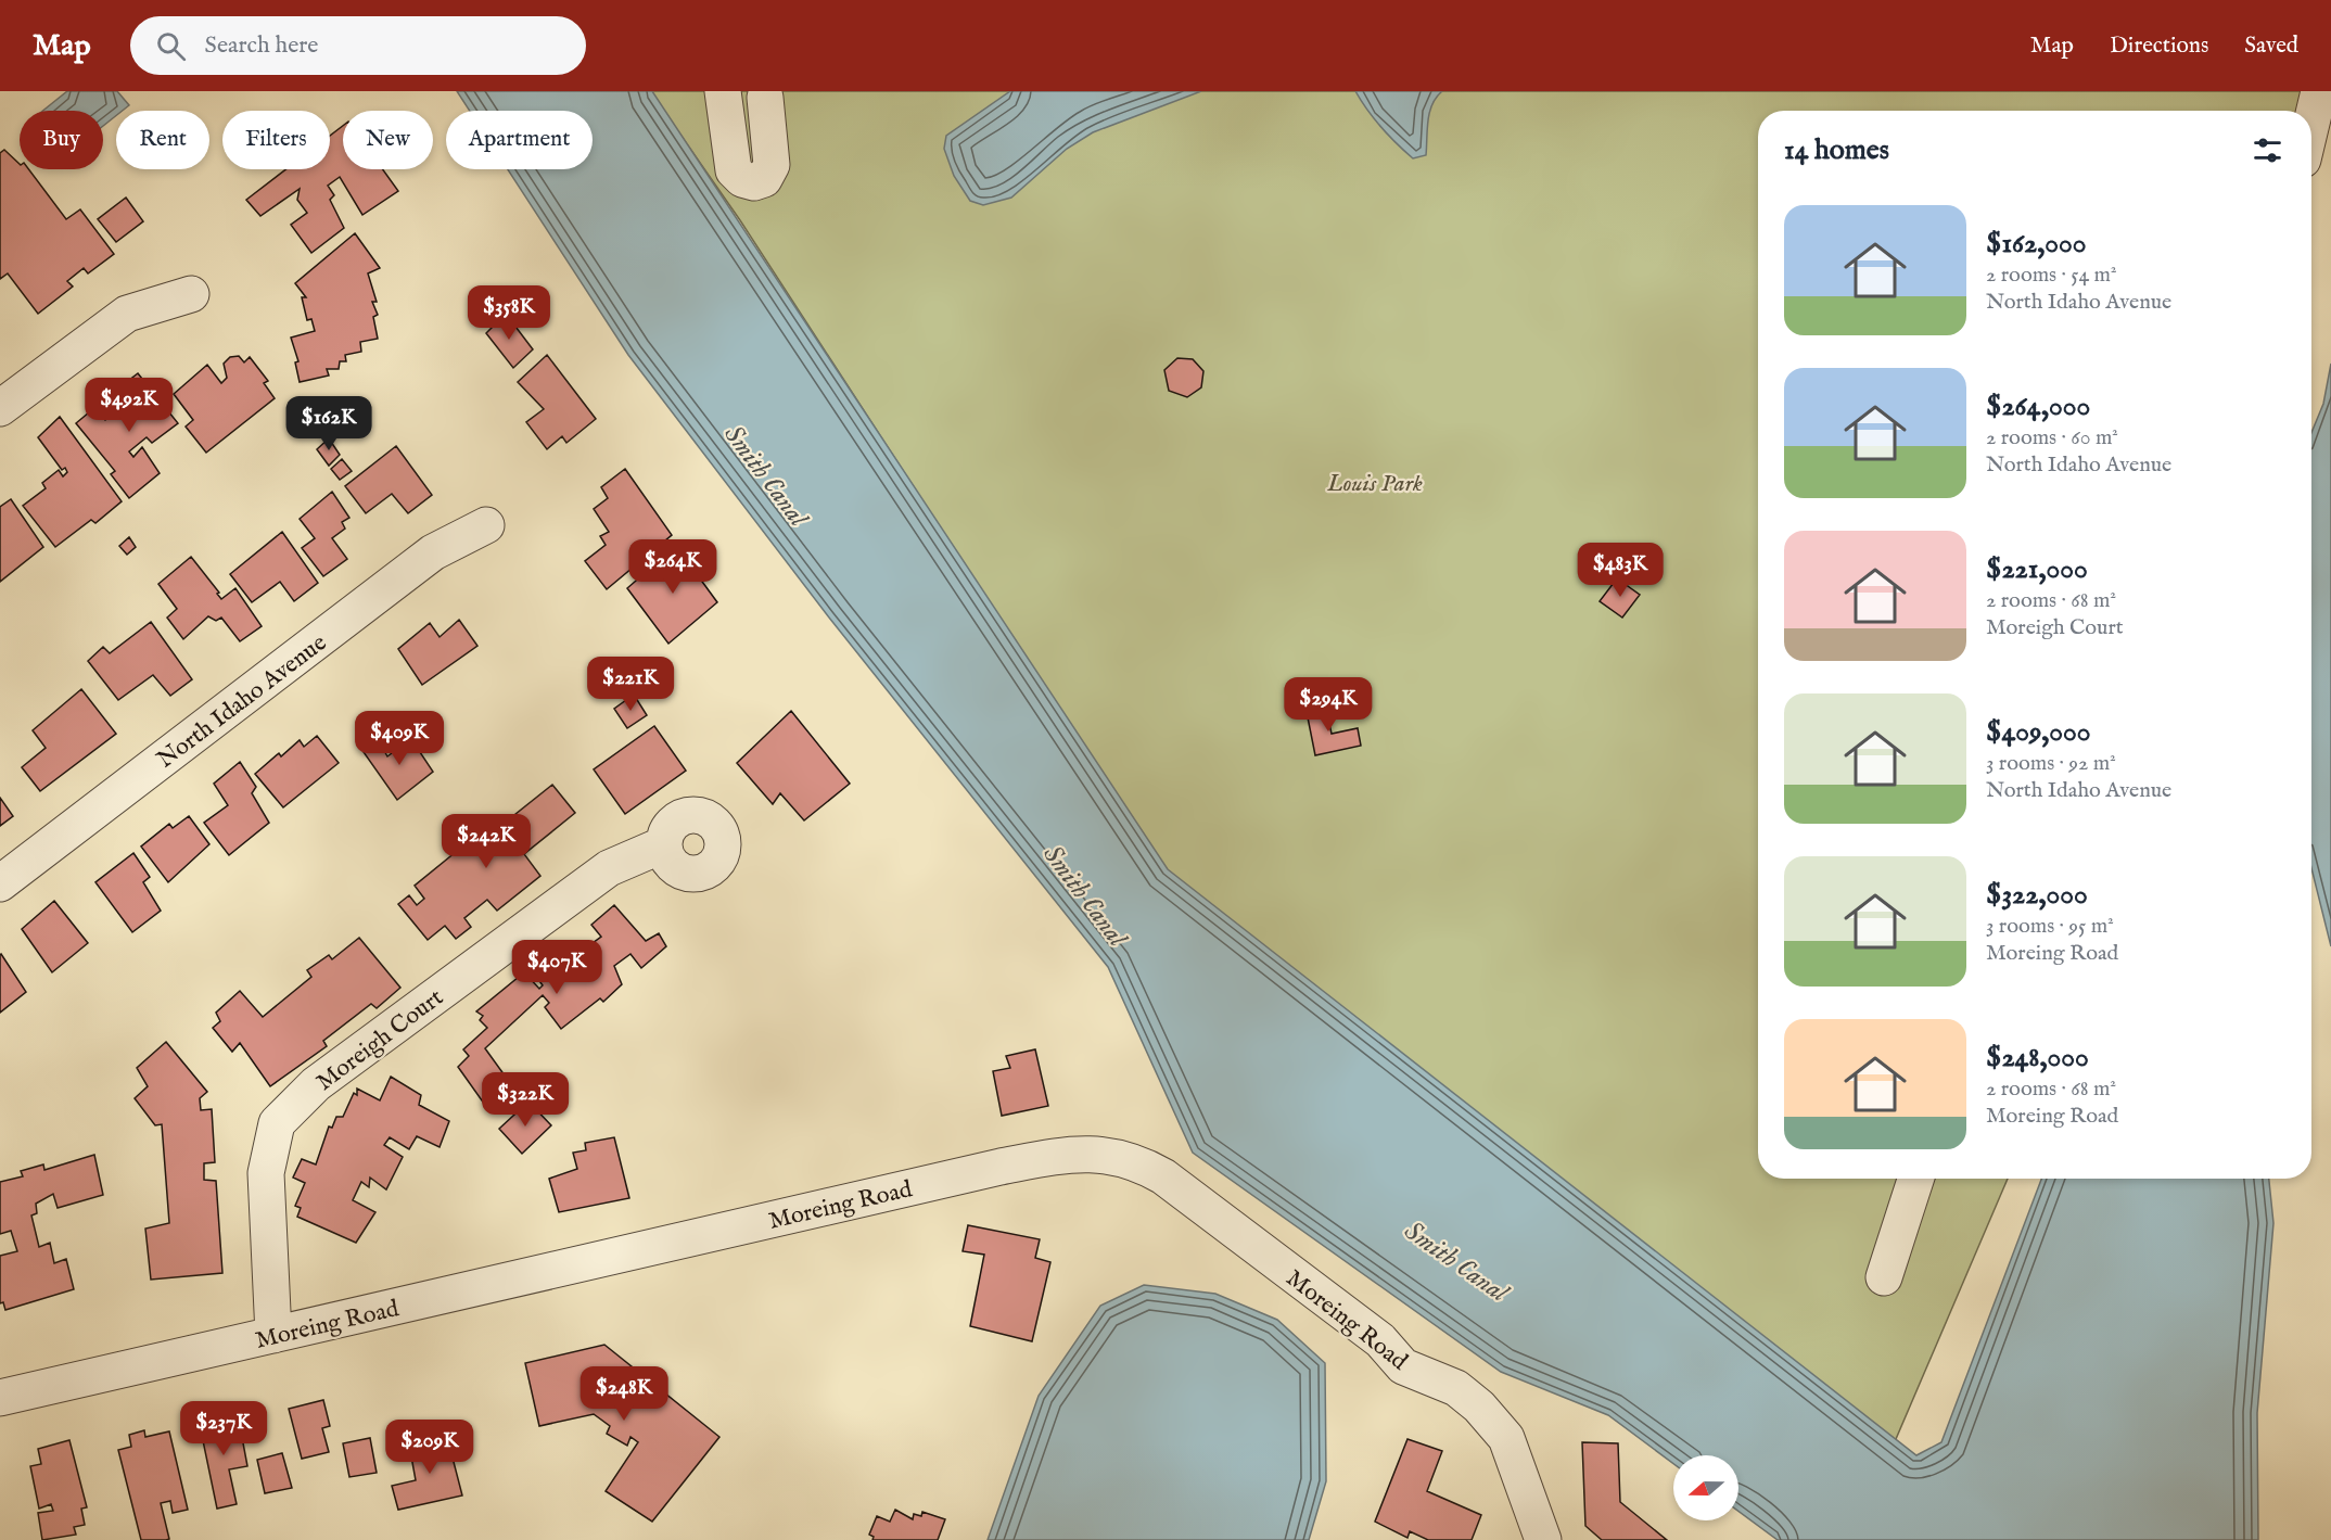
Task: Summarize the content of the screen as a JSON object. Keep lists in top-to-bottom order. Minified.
{"streets":{"street":["North Idaho Avenue","Moreigh Court","Moreing Road"]},"crossings":[["Moreigh Court","Moreing Road"]],"water":["Smith Canal"],"parks":["Louis Park"],"north":"left","page":{"header":"Map","search":"Search here","nav":["Map","Directions","Saved"],"chip":["Buy","Rent","Filters","New","Apartment"],"heading":"14 homes","list":[{"name":"$162,000","note":"2 rooms · 54 m² · North Idaho Avenue"},{"name":"$264,000","note":"2 rooms · 60 m² · North Idaho Avenue"},{"name":"$221,000","note":"2 rooms · 68 m² · Moreigh Court"},{"name":"$409,000","note":"3 rooms · 92 m² · North Idaho Avenue"},{"name":"$322,000","note":"3 rooms · 95 m² · Moreing Road"},{"name":"$248,000","note":"2 rooms · 68 m² · Moreing Road"}],"price":["$358K","$492K","$162K","$264K","$483K","$221K","$294K","$409K","$242K","$407K","$322K","$248K","$237K","$209K"]}}
